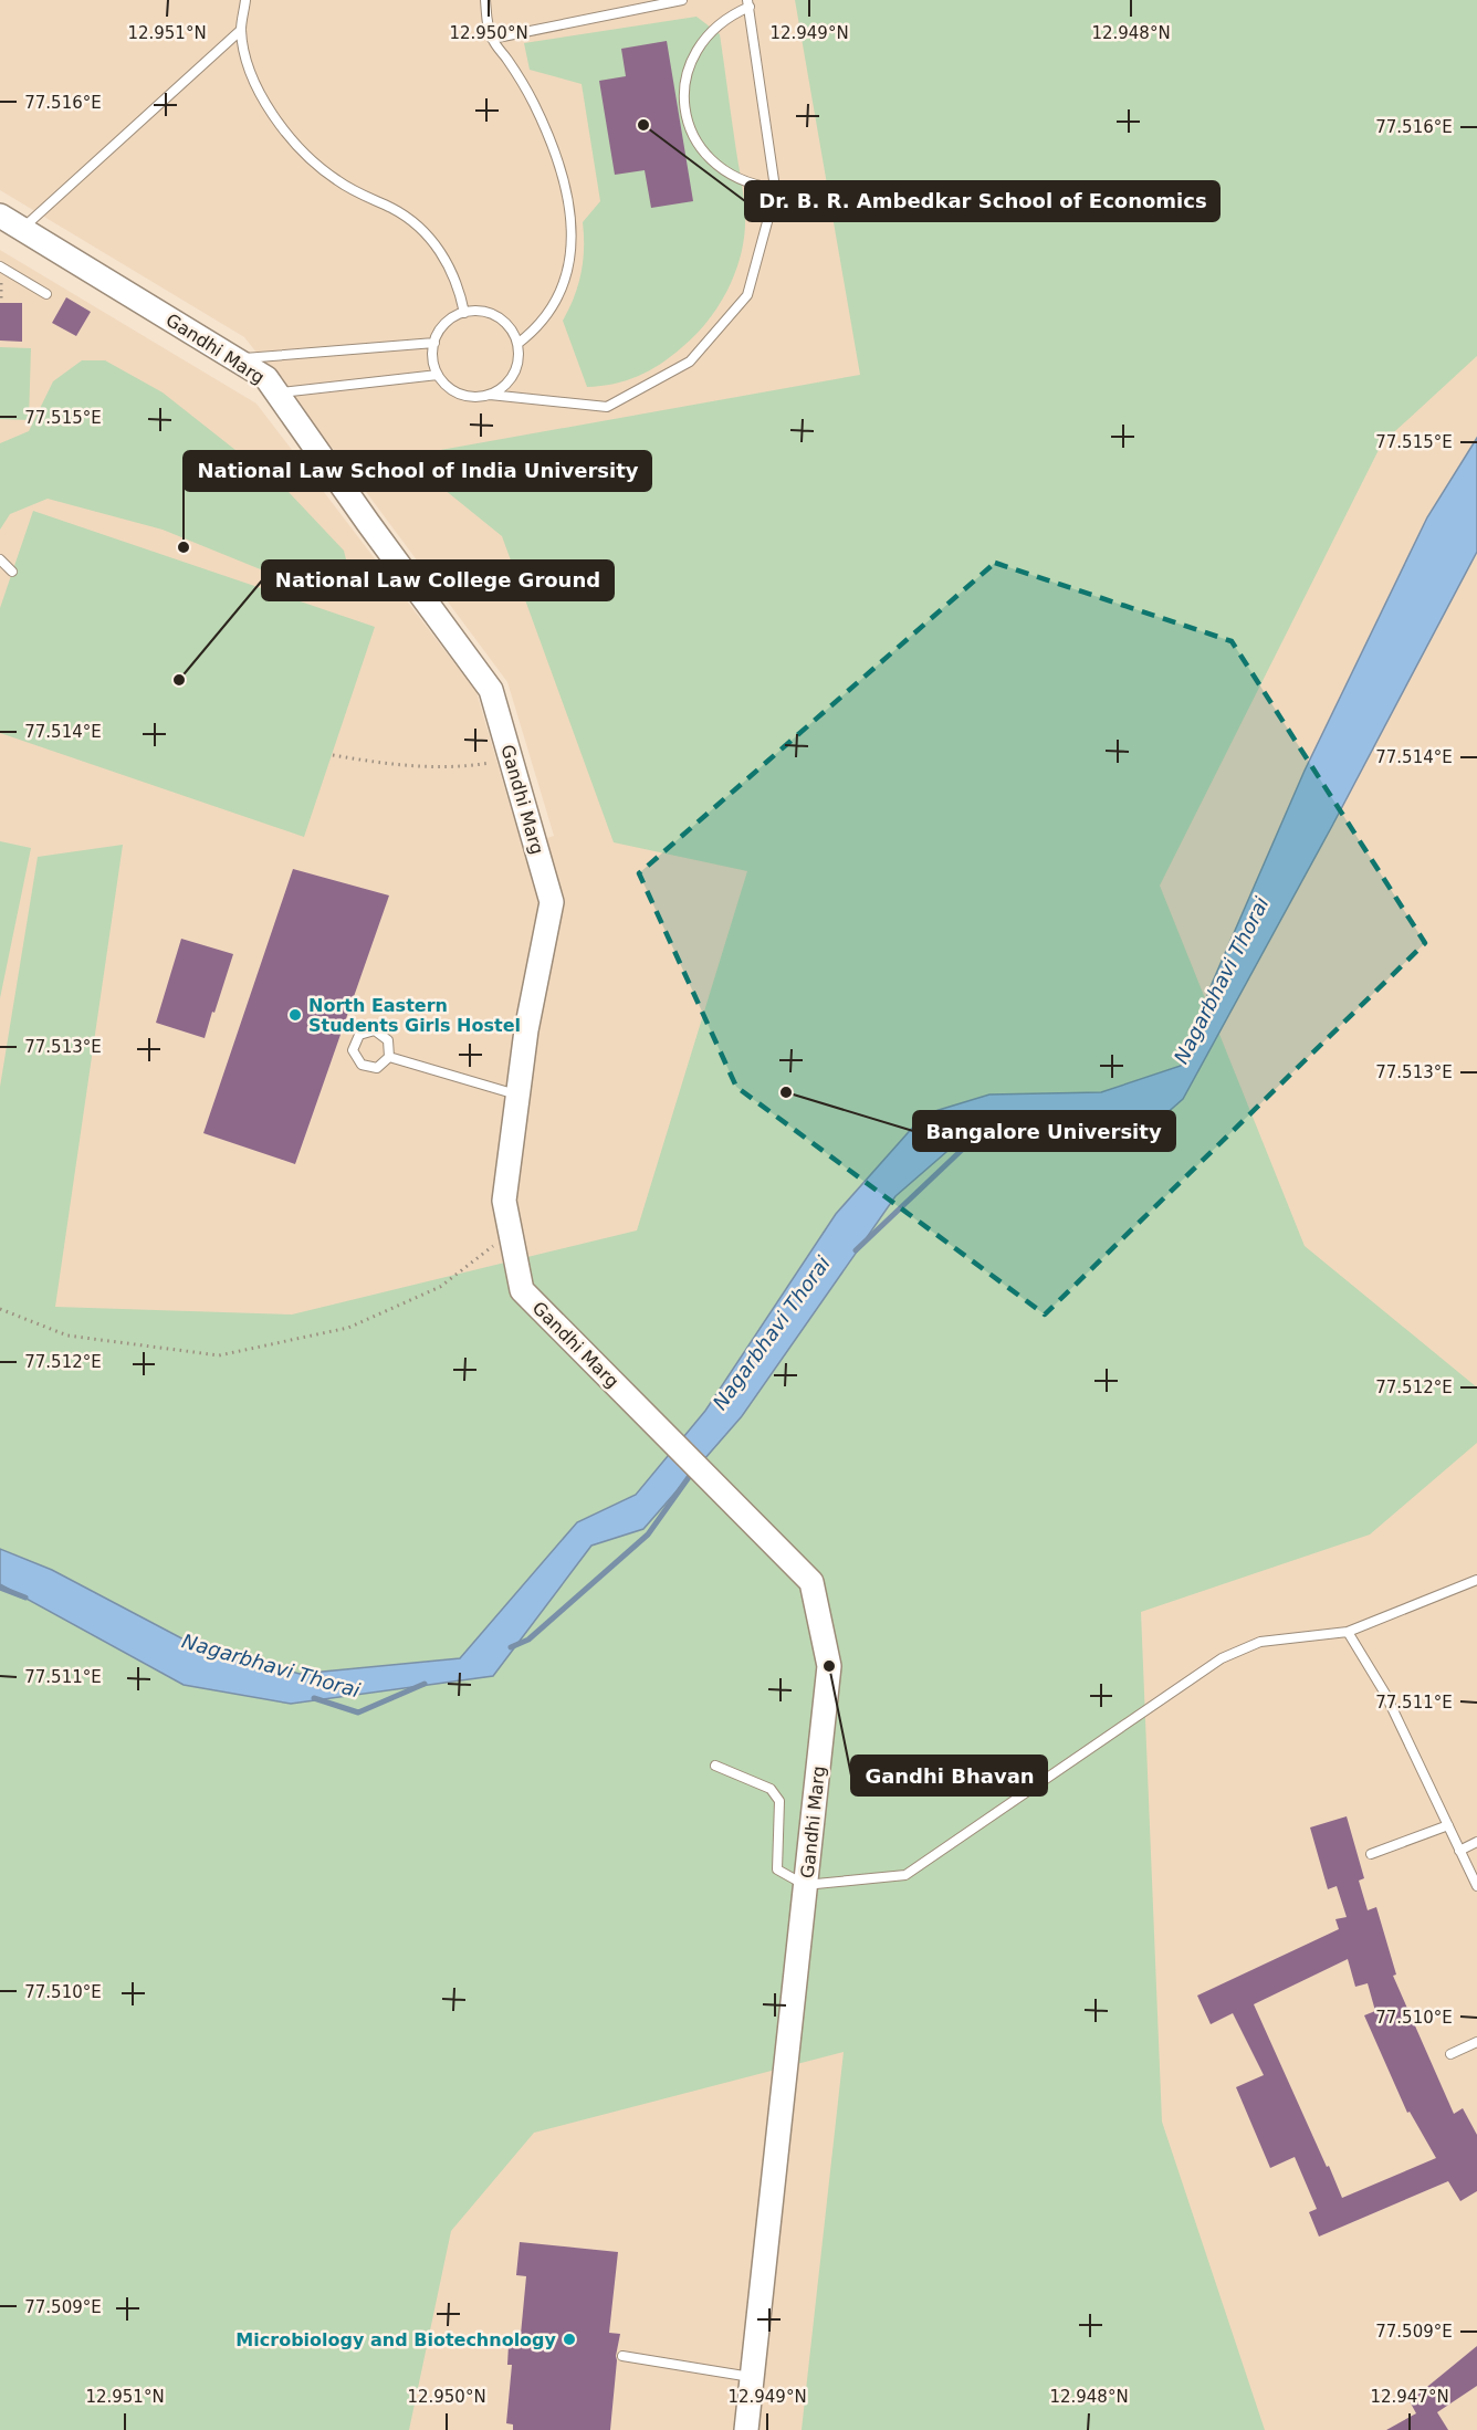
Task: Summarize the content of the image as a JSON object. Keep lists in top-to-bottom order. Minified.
{"streets":{"main road":["Gandhi Marg"]},"water":["Nagarbhavi Thorai"],"places":["Dr. B. R. Ambedkar School of Economics","National Law School of India University","National Law College Ground","North Eastern Students Girls Hostel","Bangalore University","Gandhi Bhavan","Microbiology and Biotechnology"],"coordinates":["12.951°N","12.950°N","12.949°N","12.948°N","77.516°E","77.515°E","77.514°E","77.513°E","77.512°E","77.511°E","77.510°E","77.509°E","12.947°N"]}
